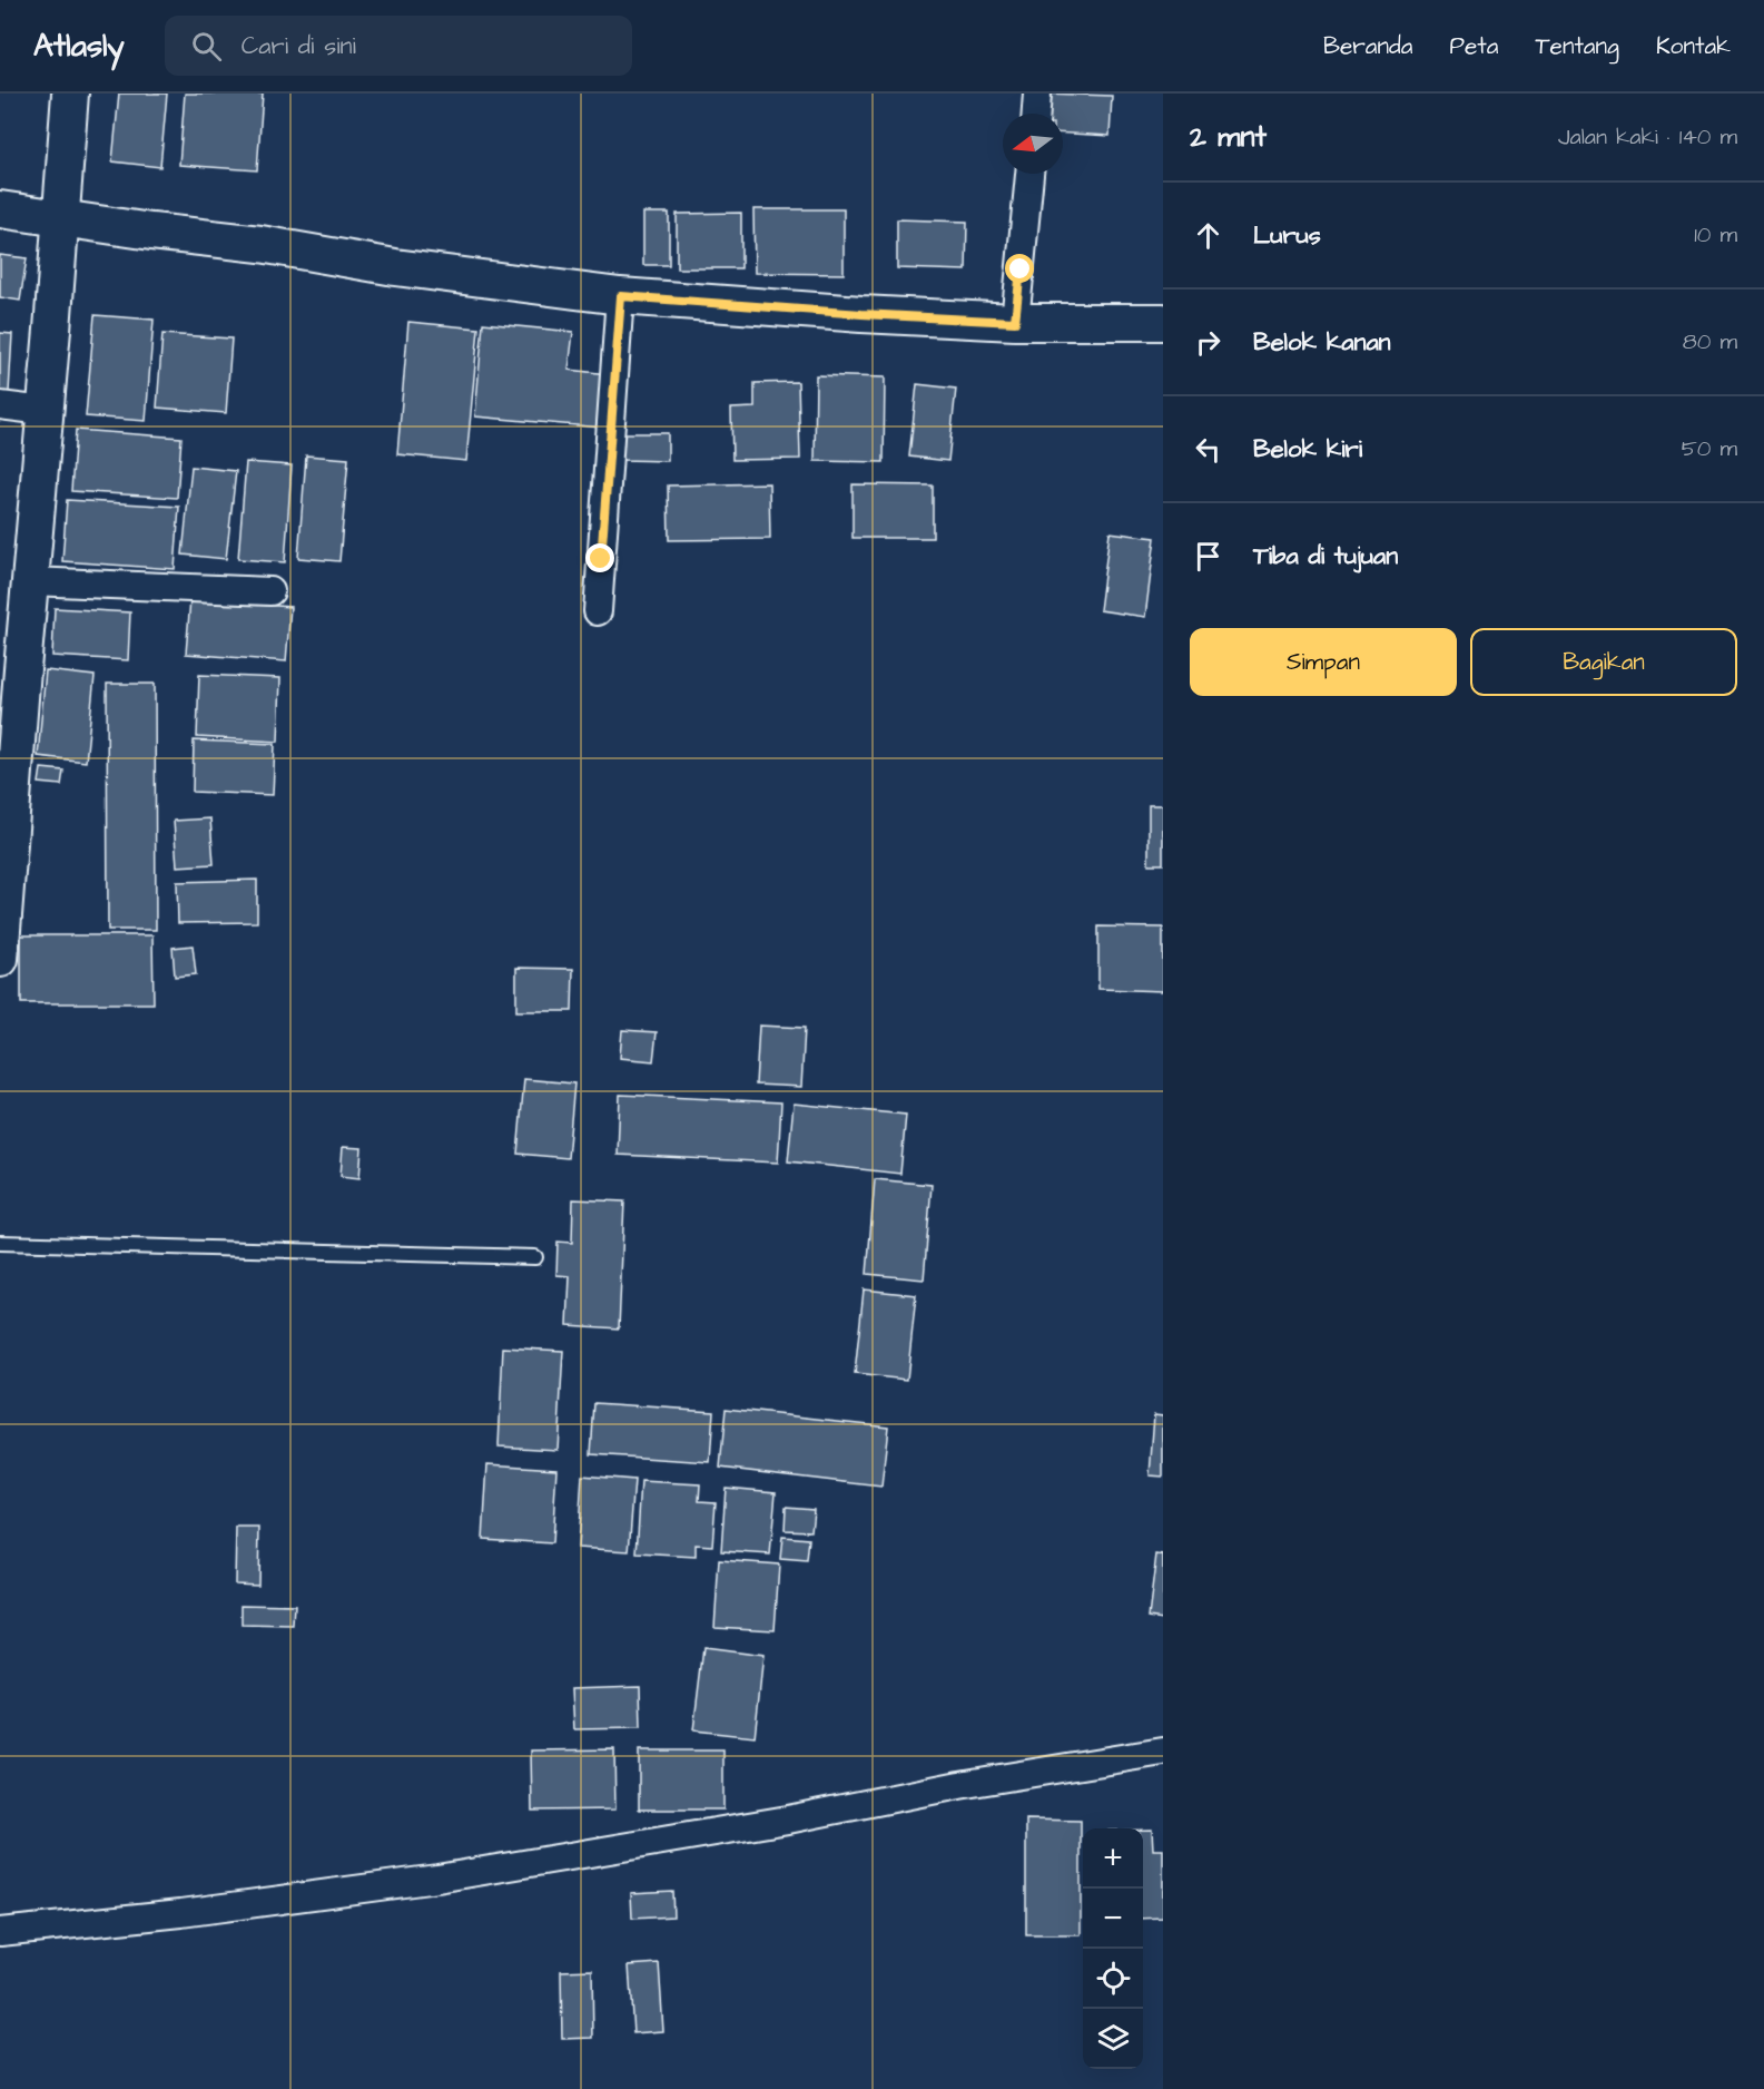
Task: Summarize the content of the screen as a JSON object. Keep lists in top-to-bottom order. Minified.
{"north":"left","page":{"header":"Atlasly","search":"Cari di sini","nav":["Beranda","Peta","Tentang","Kontak"],"heading":["2 mnt","Jalan kaki · 140 m"],"list":[["Lurus","10 m"],["Belok kanan","80 m"],["Belok kiri","50 m"],"Tiba di tujuan"],"buttons":["Simpan","Bagikan"],"map_buttons":["+","−"]}}
